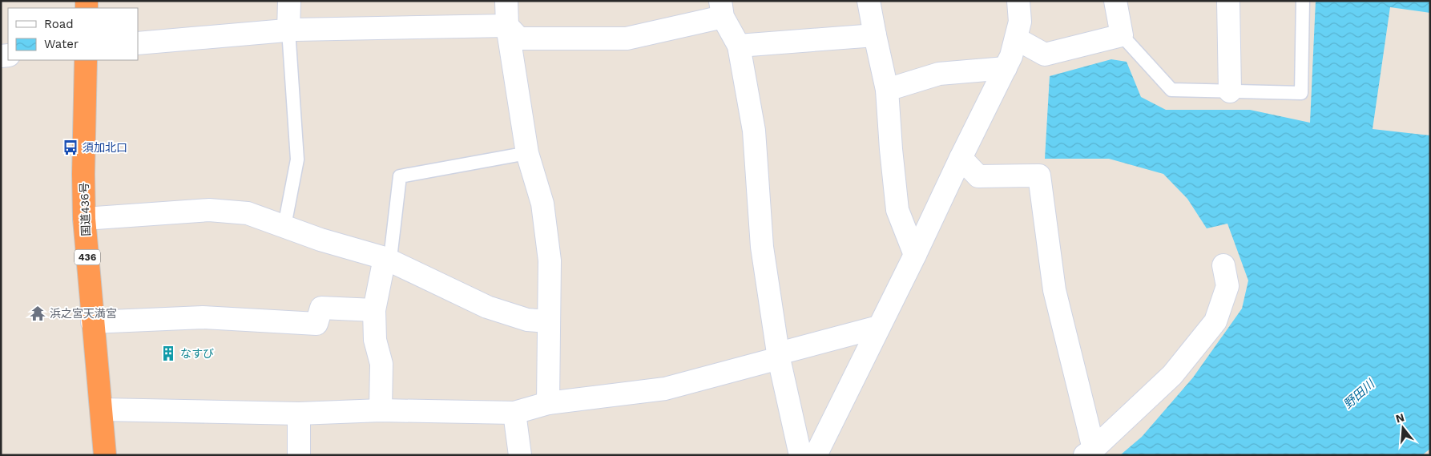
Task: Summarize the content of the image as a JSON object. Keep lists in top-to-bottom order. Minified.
{"streets":{"highway":["国道436号","436"]},"water":["野田川"],"places":{"bus stop":["須加北口"],"temple":["浜之宮天満宮"],"building":["なすび"]},"legend":["Road","Water"],"north":"top"}
